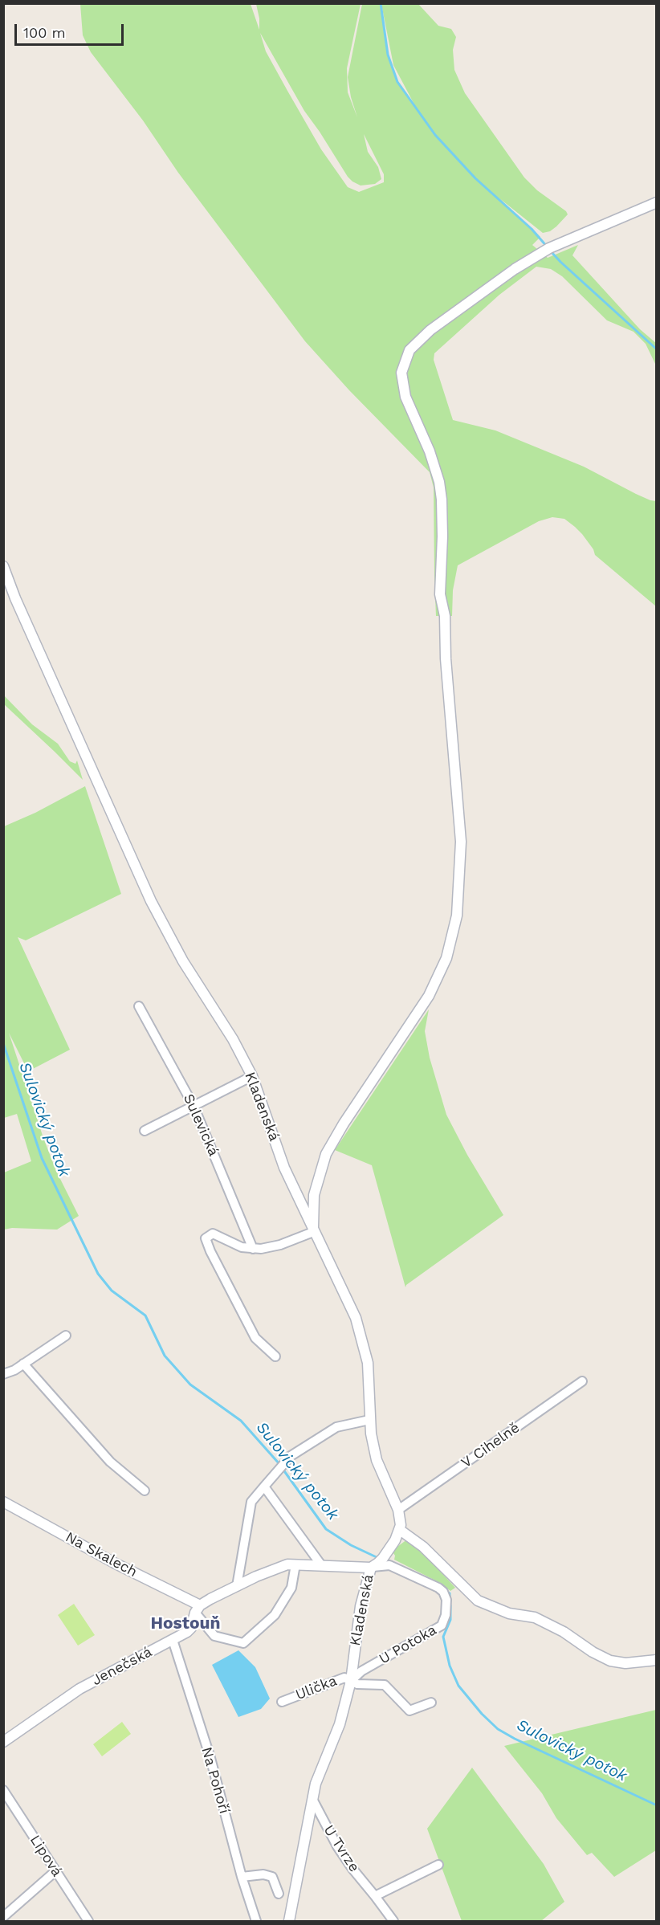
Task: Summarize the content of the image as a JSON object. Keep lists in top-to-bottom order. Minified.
{"streets":{"street":["Kladenská","Sulevická","V Cihelně","Na Skalech","U Potoka","Jenečská","Ulička","Na Pohoří","U Tvrze","Lipová"]},"crossings":[["Kladenská","V Cihelně"],["Kladenská","U Potoka"],["Kladenská","Ulička"],["Kladenská","U Tvrze"],["Na Skalech","Jenečská"],["U Potoka","Ulička"],["Jenečská","Na Pohoří"]],"districts":["Hostouň"],"water":["Sulovický potok"],"scale_bar":"100 m"}
